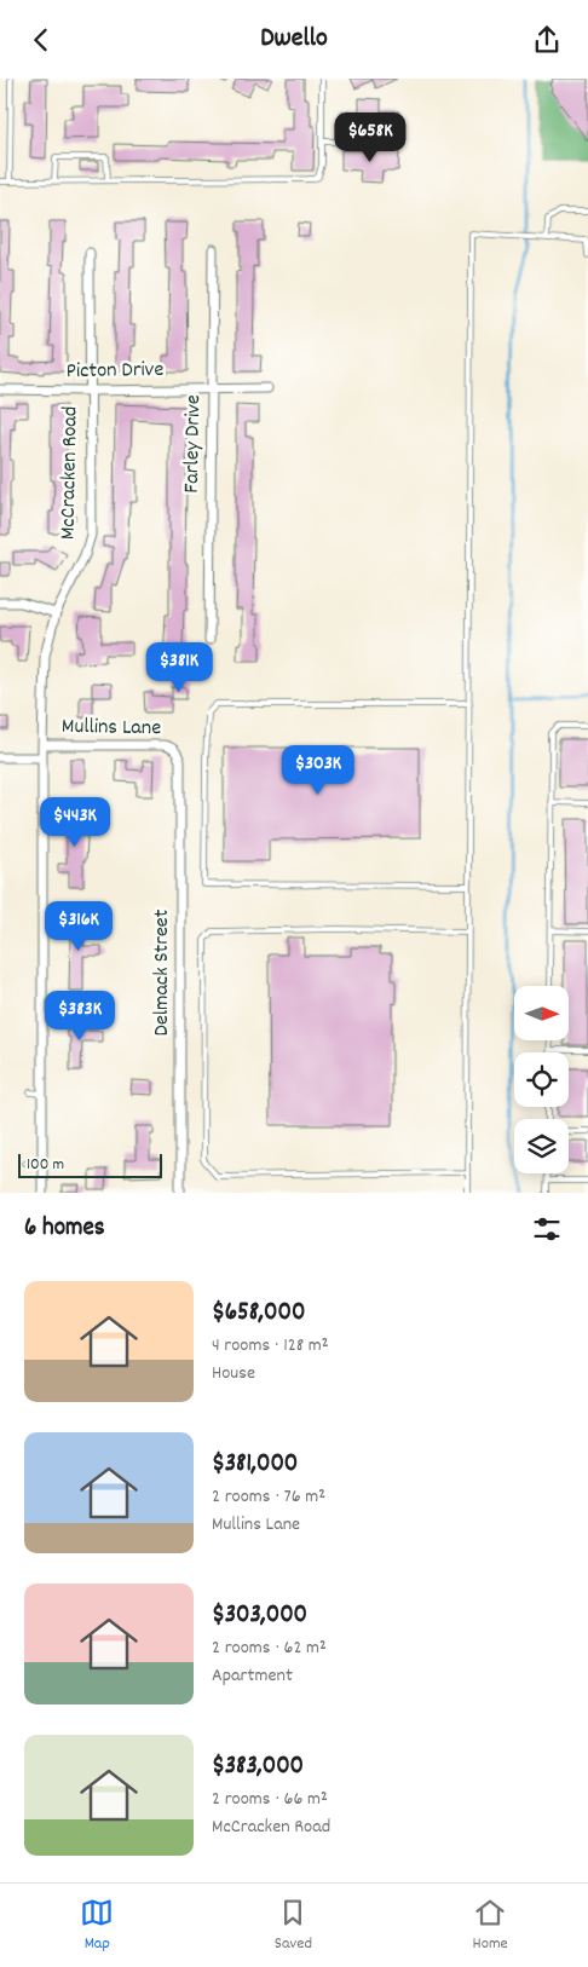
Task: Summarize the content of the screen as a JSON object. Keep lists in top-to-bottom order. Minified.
{"streets":{"street":["Picton Drive","Farley Drive","McCracken Road","Mullins Lane","Delmack Street"]},"crossings":[["Picton Drive","Farley Drive"],["Picton Drive","McCracken Road"],["McCracken Road","Mullins Lane"],["Mullins Lane","Delmack Street"]],"scale_bar":"100 m","north":"right","page":{"header":"Dwello","price":["$658K","$381K","$303K","$443K","$316K","$383K"],"scale":"100 m","heading":"6 homes","list":[{"name":"$658,000","note":"4 rooms · 128 m² · House"},{"name":"$381,000","note":"2 rooms · 76 m² · Mullins Lane"},{"name":"$303,000","note":"2 rooms · 62 m² · Apartment"},{"name":"$383,000","note":"2 rooms · 66 m² · McCracken Road"}],"tabs":["Map","Saved","Home"]}}
